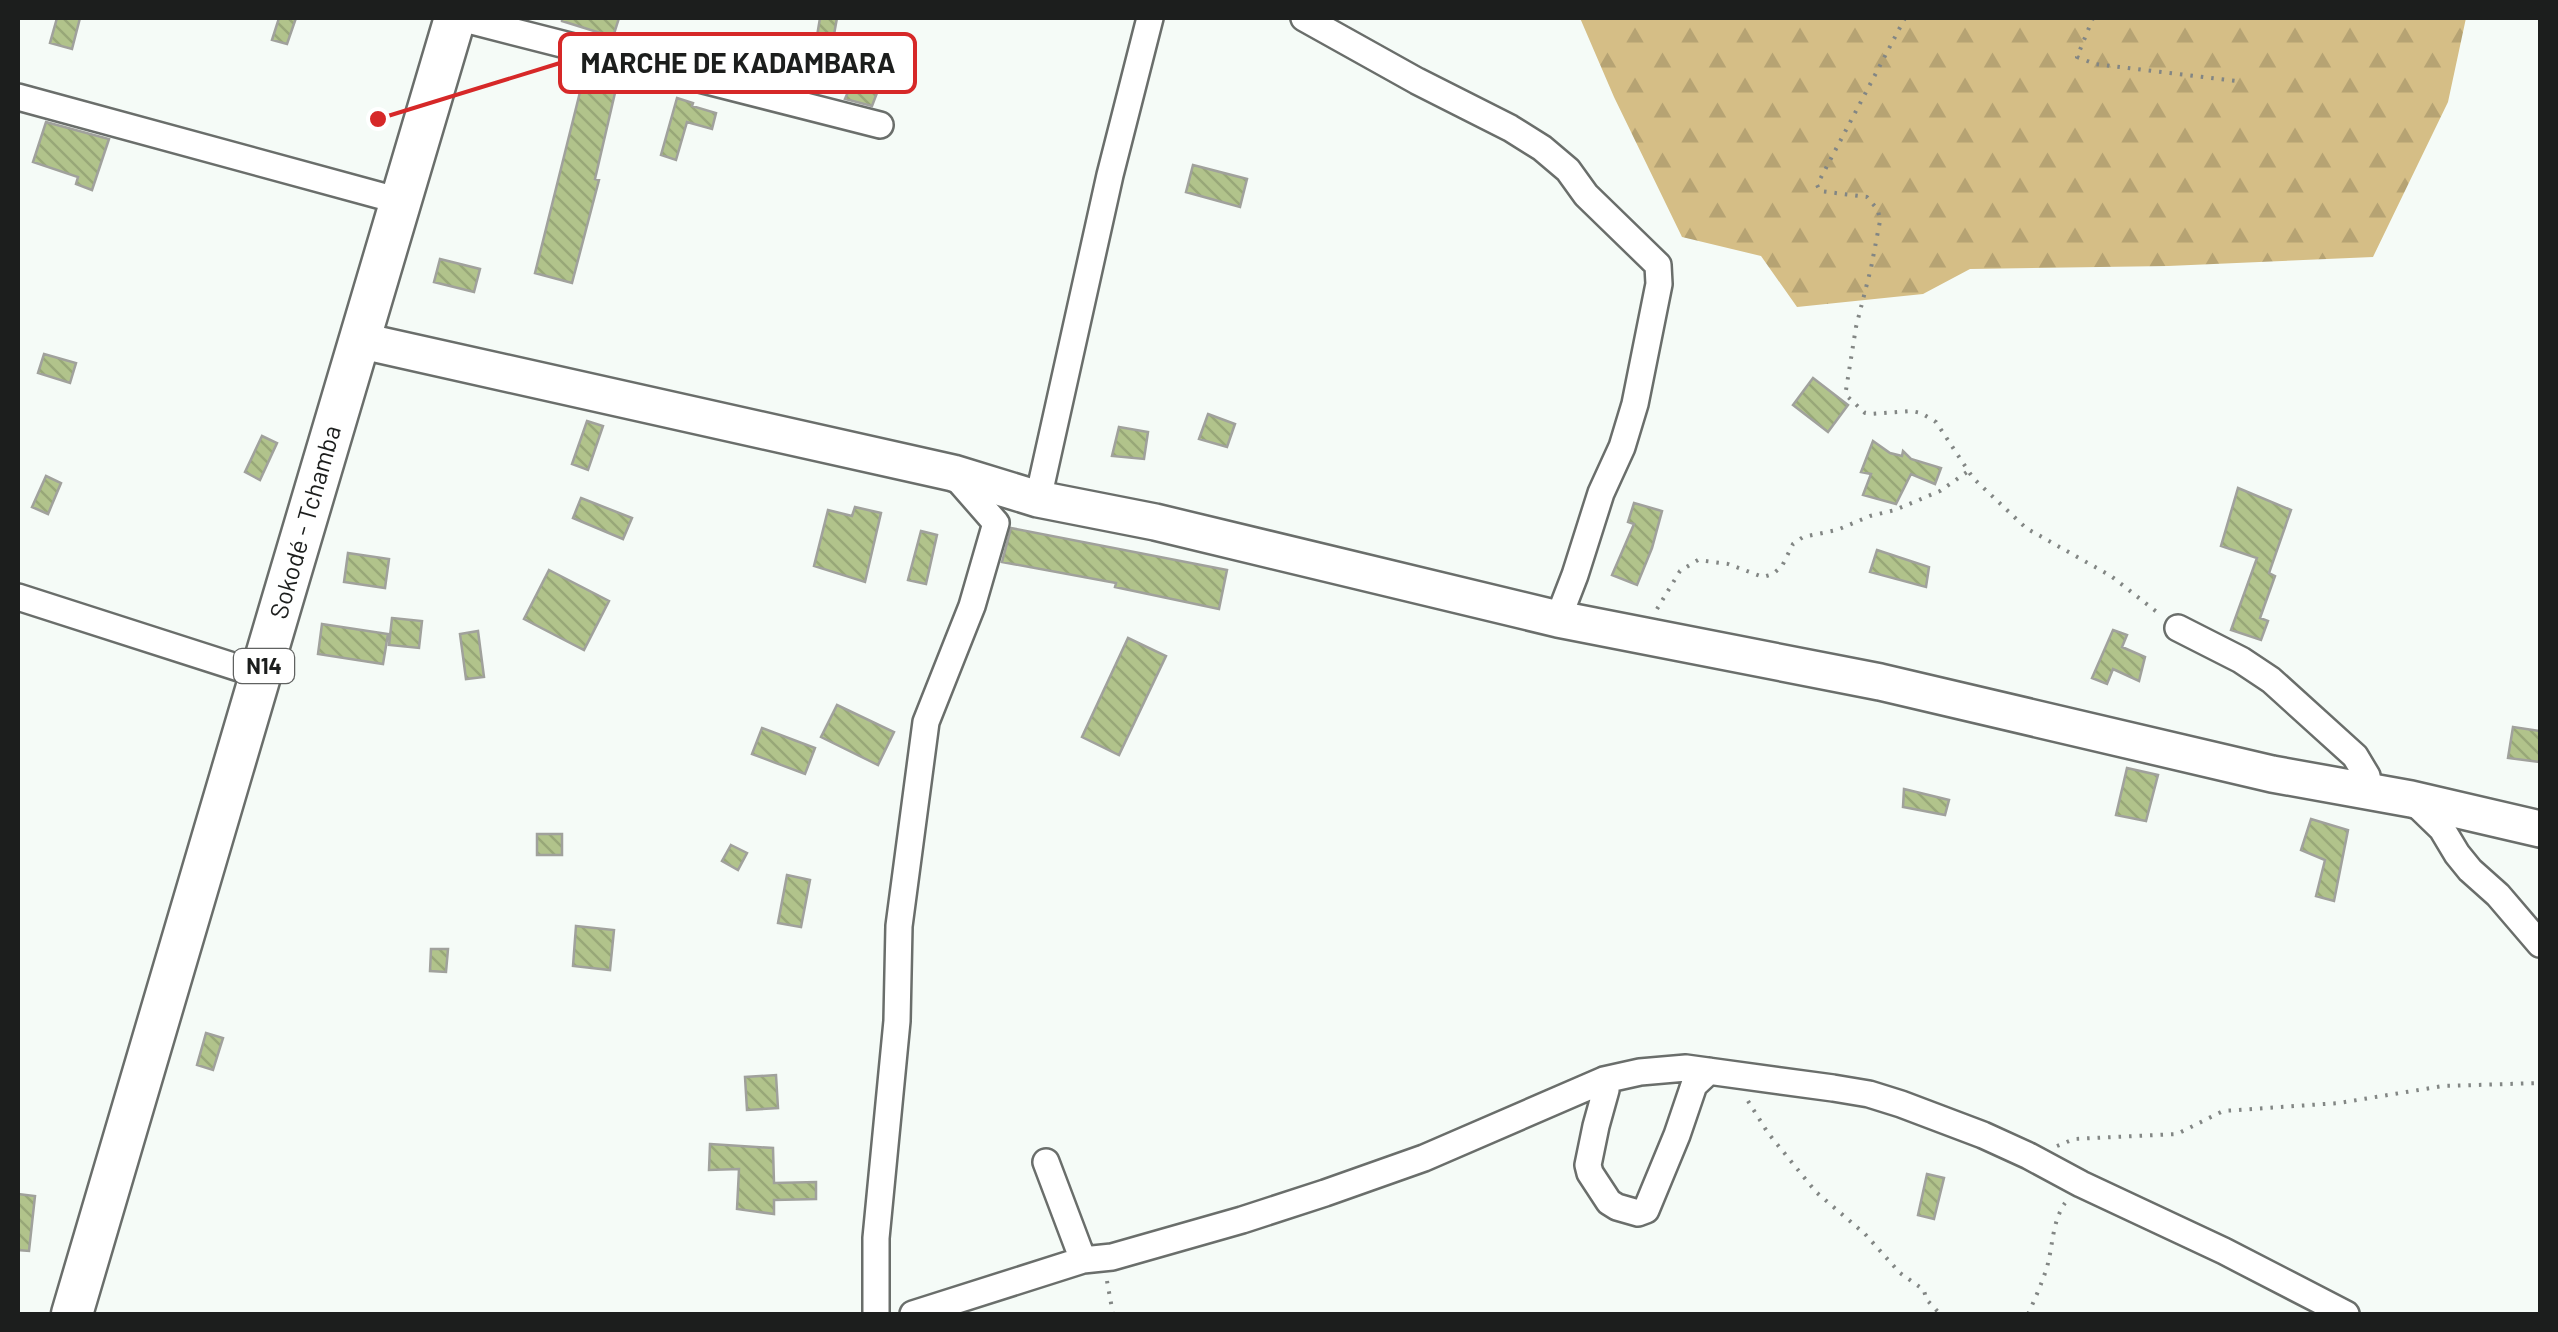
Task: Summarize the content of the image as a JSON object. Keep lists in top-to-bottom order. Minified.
{"streets":{"main road":["Sokodé - Tchamba","N14"]},"places":["MARCHE DE KADAMBARA"]}
